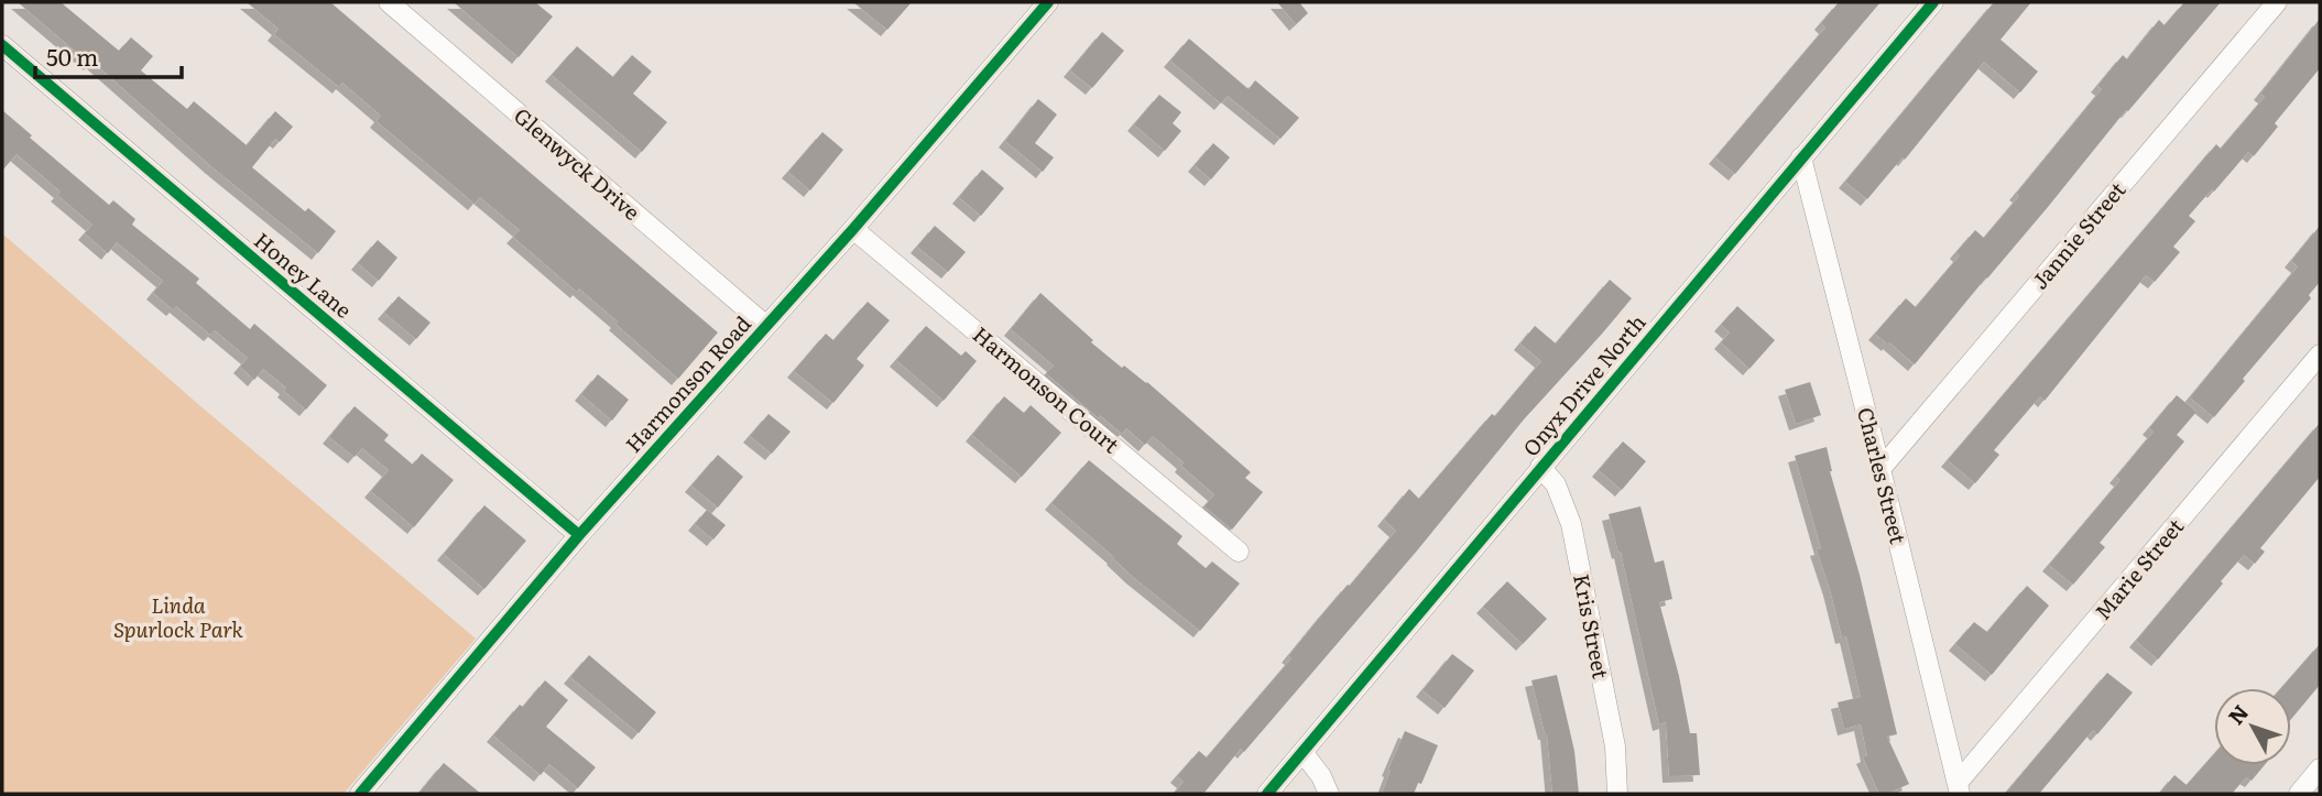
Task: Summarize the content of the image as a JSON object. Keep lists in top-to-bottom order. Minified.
{"streets":{"street":["Glenwyck Drive","Jannie Street","Honey Lane","Harmonson Road","Onyx Drive North","Harmonson Court","Charles Street","Marie Street","Kris Street"]},"crossings":[["Glenwyck Drive","Harmonson Road"],["Jannie Street","Charles Street"],["Honey Lane","Harmonson Road"],["Harmonson Road","Harmonson Court"],["Onyx Drive North","Charles Street"],["Onyx Drive North","Kris Street"],["Charles Street","Marie Street"]],"parks":["Linda Spurlock Park"],"scale_bar":"50 m","north":"top left"}
